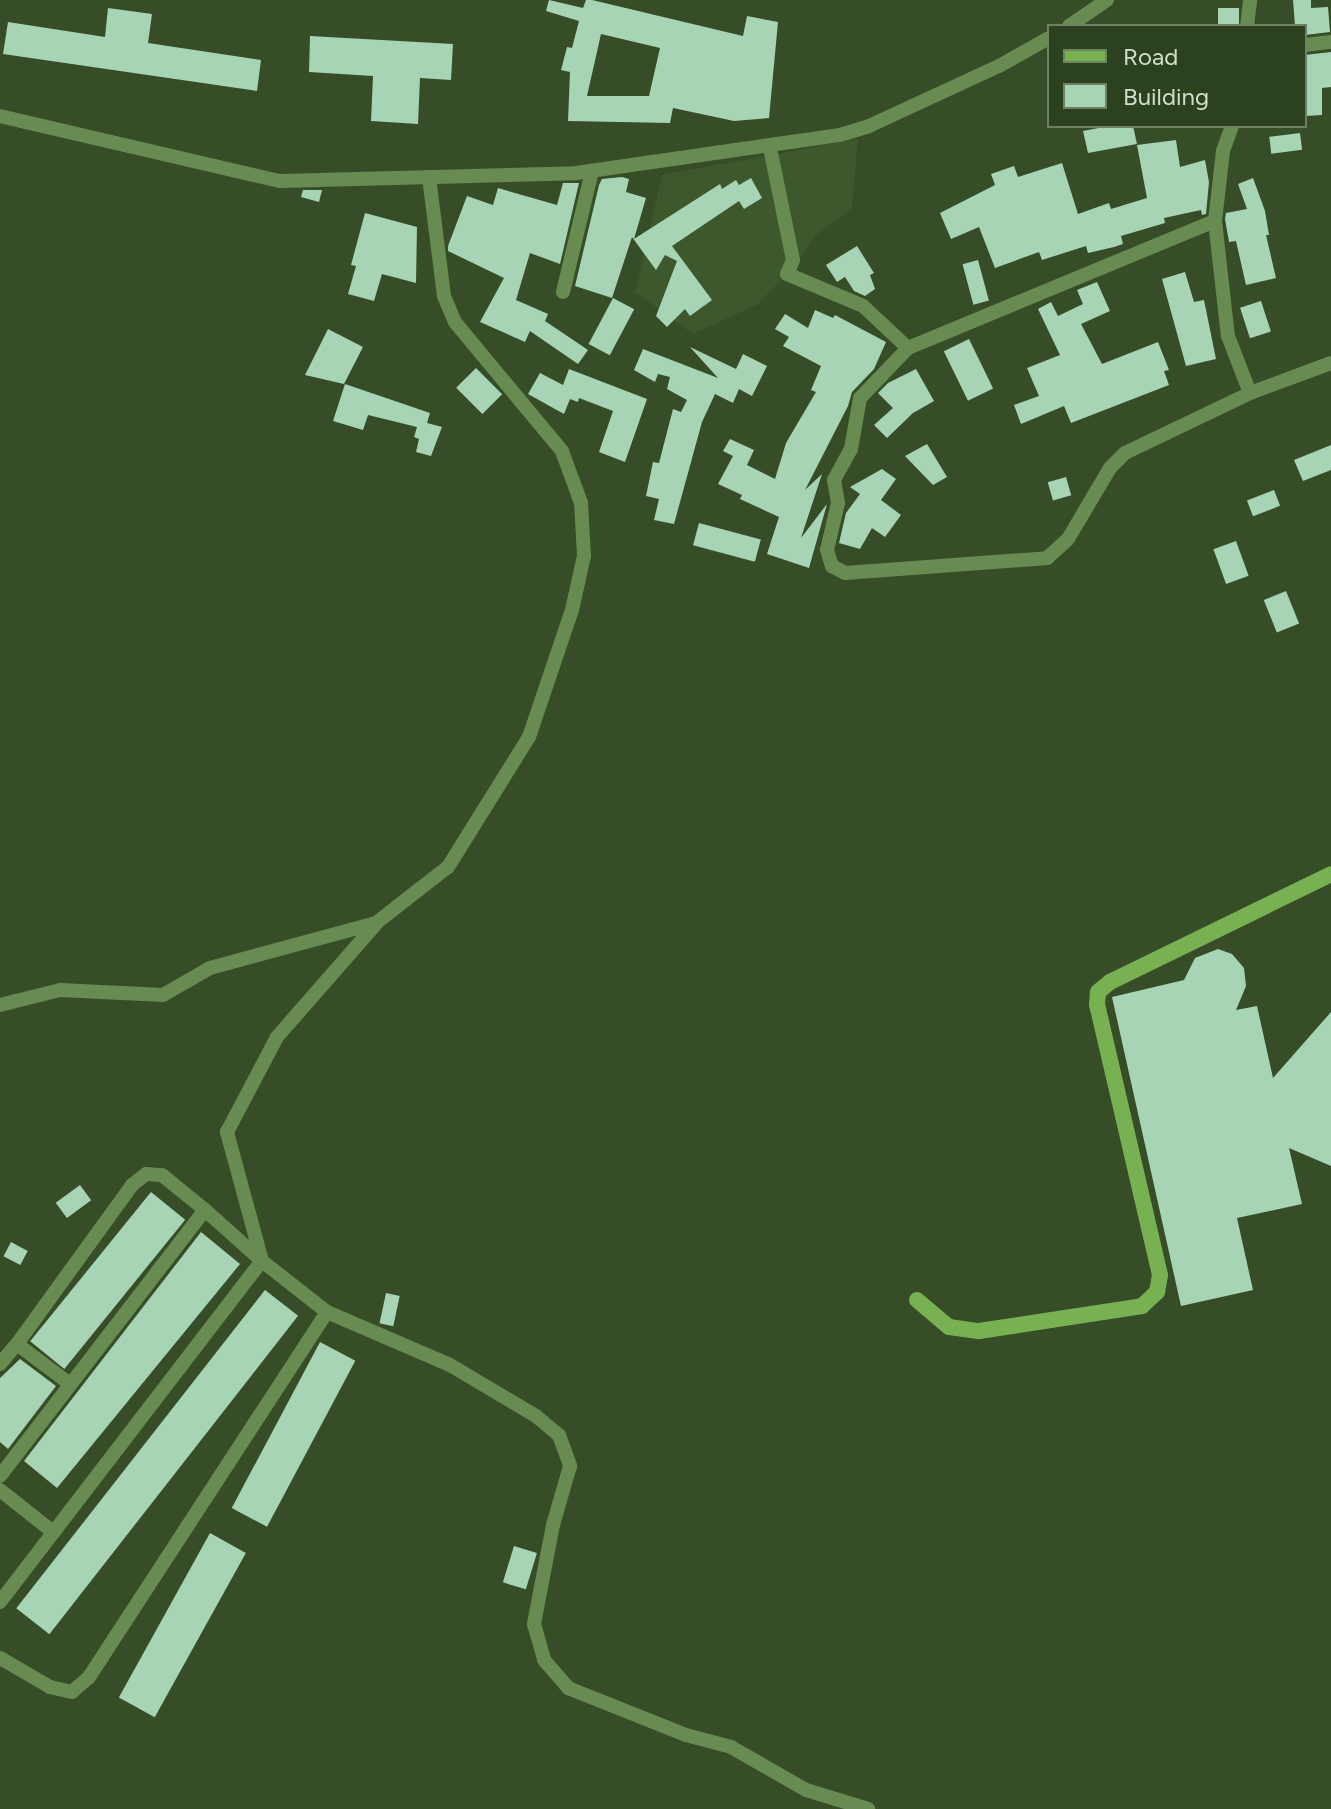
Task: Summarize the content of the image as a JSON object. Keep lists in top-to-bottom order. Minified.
{"legend":["Road","Building"]}
